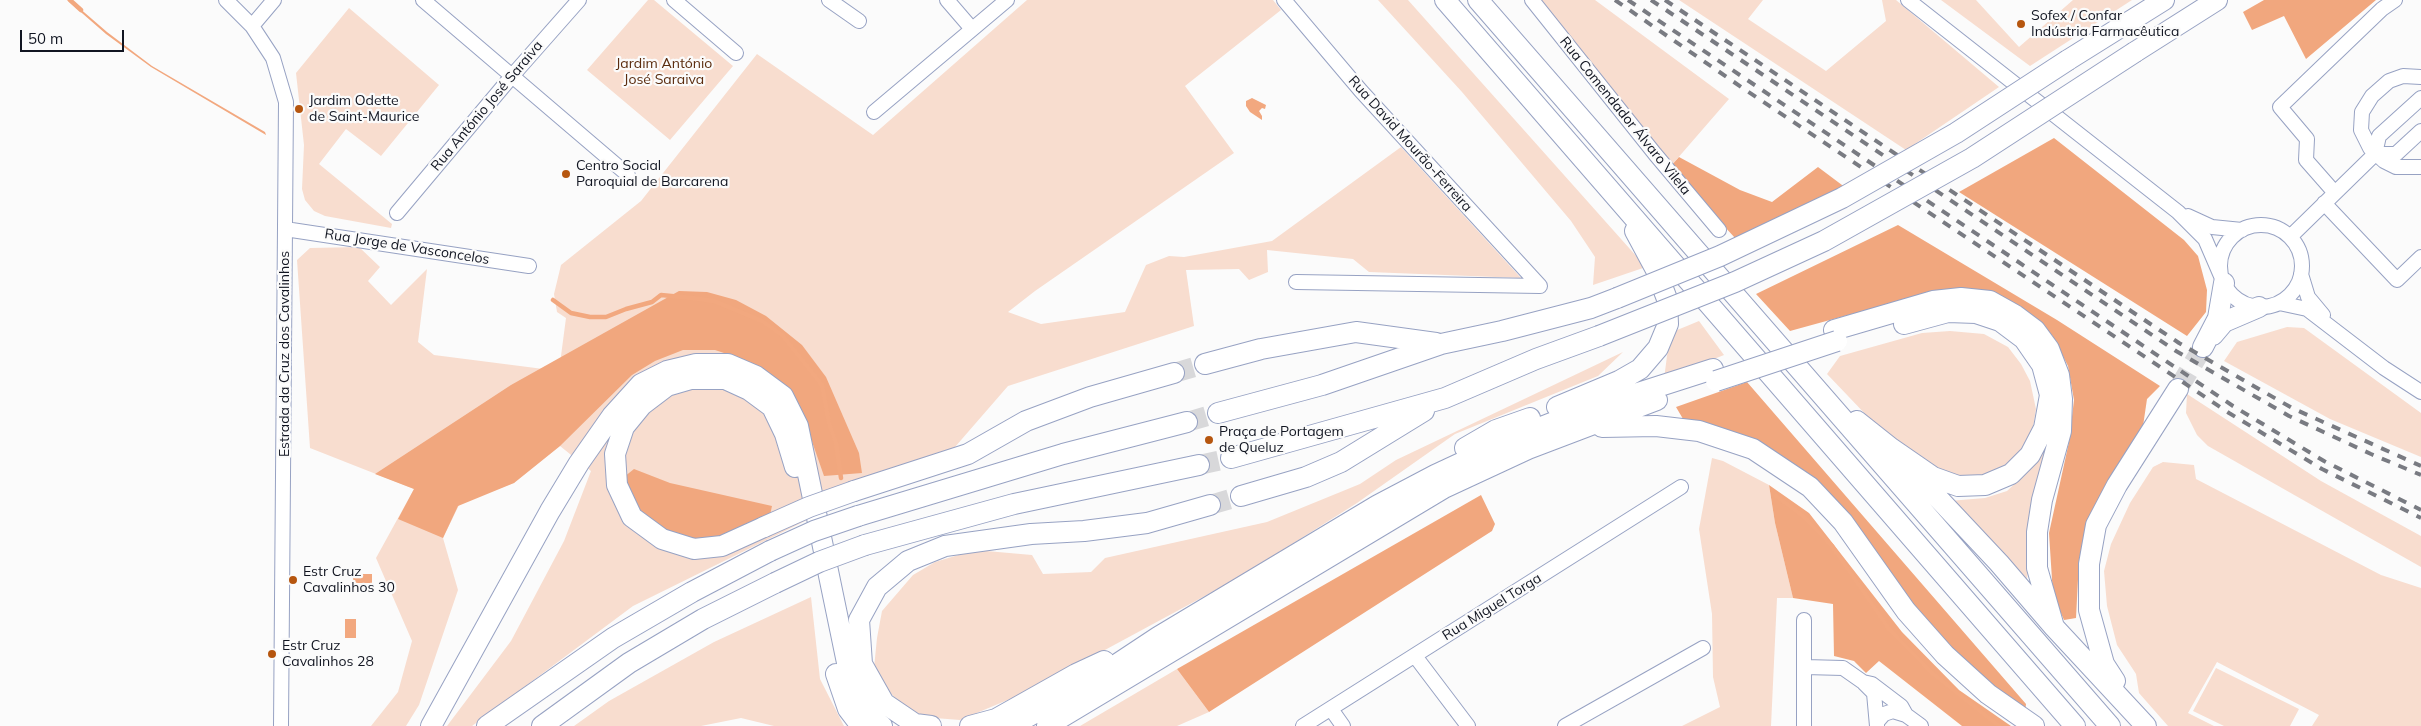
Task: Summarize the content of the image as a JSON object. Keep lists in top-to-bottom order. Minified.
{"streets":{"street":["Rua António José Saraiva","Rua Comendador Álvaro Vilela","Rua David Mourão-Ferreira","Rua Jorge de Vasconcelos","Estrada da Cruz dos Cavalinhos","Rua Miguel Torga"]},"crossings":[["Rua Jorge de Vasconcelos","Estrada da Cruz dos Cavalinhos"]],"parks":["Jardim António José Saraiva"],"places":["Sofex / Confar Indústria Farmacêutica","Jardim Odette de Saint-Maurice","Centro Social Paroquial de Barcarena","Praça de Portagem de Queluz","Estr Cruz Cavalinhos 30","Estr Cruz Cavalinhos 28"],"scale_bar":"50 m"}
